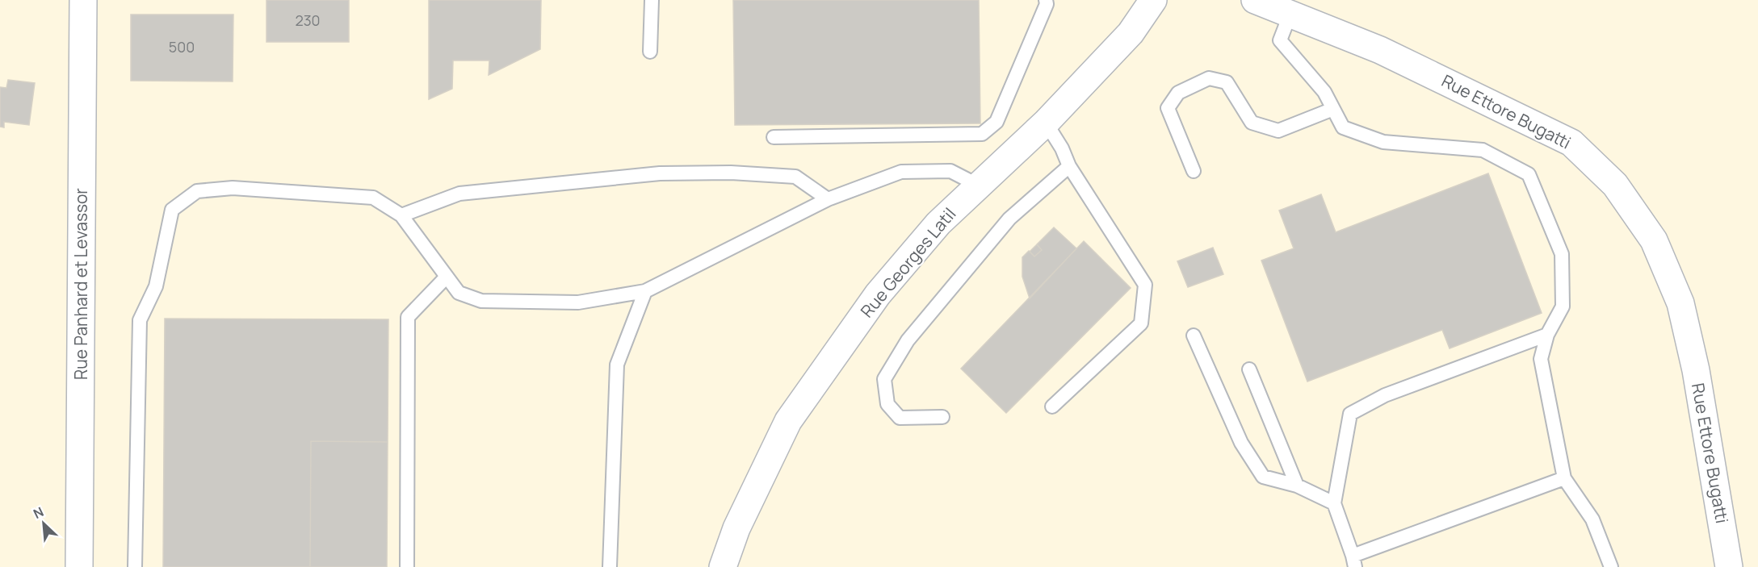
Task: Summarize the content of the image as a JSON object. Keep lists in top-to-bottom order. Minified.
{"streets":{"street":["Rue Ettore Bugatti","Rue Georges Latil","Rue Panhard et Levassor"]},"house_numbers":["230","500"],"north":"top left"}
